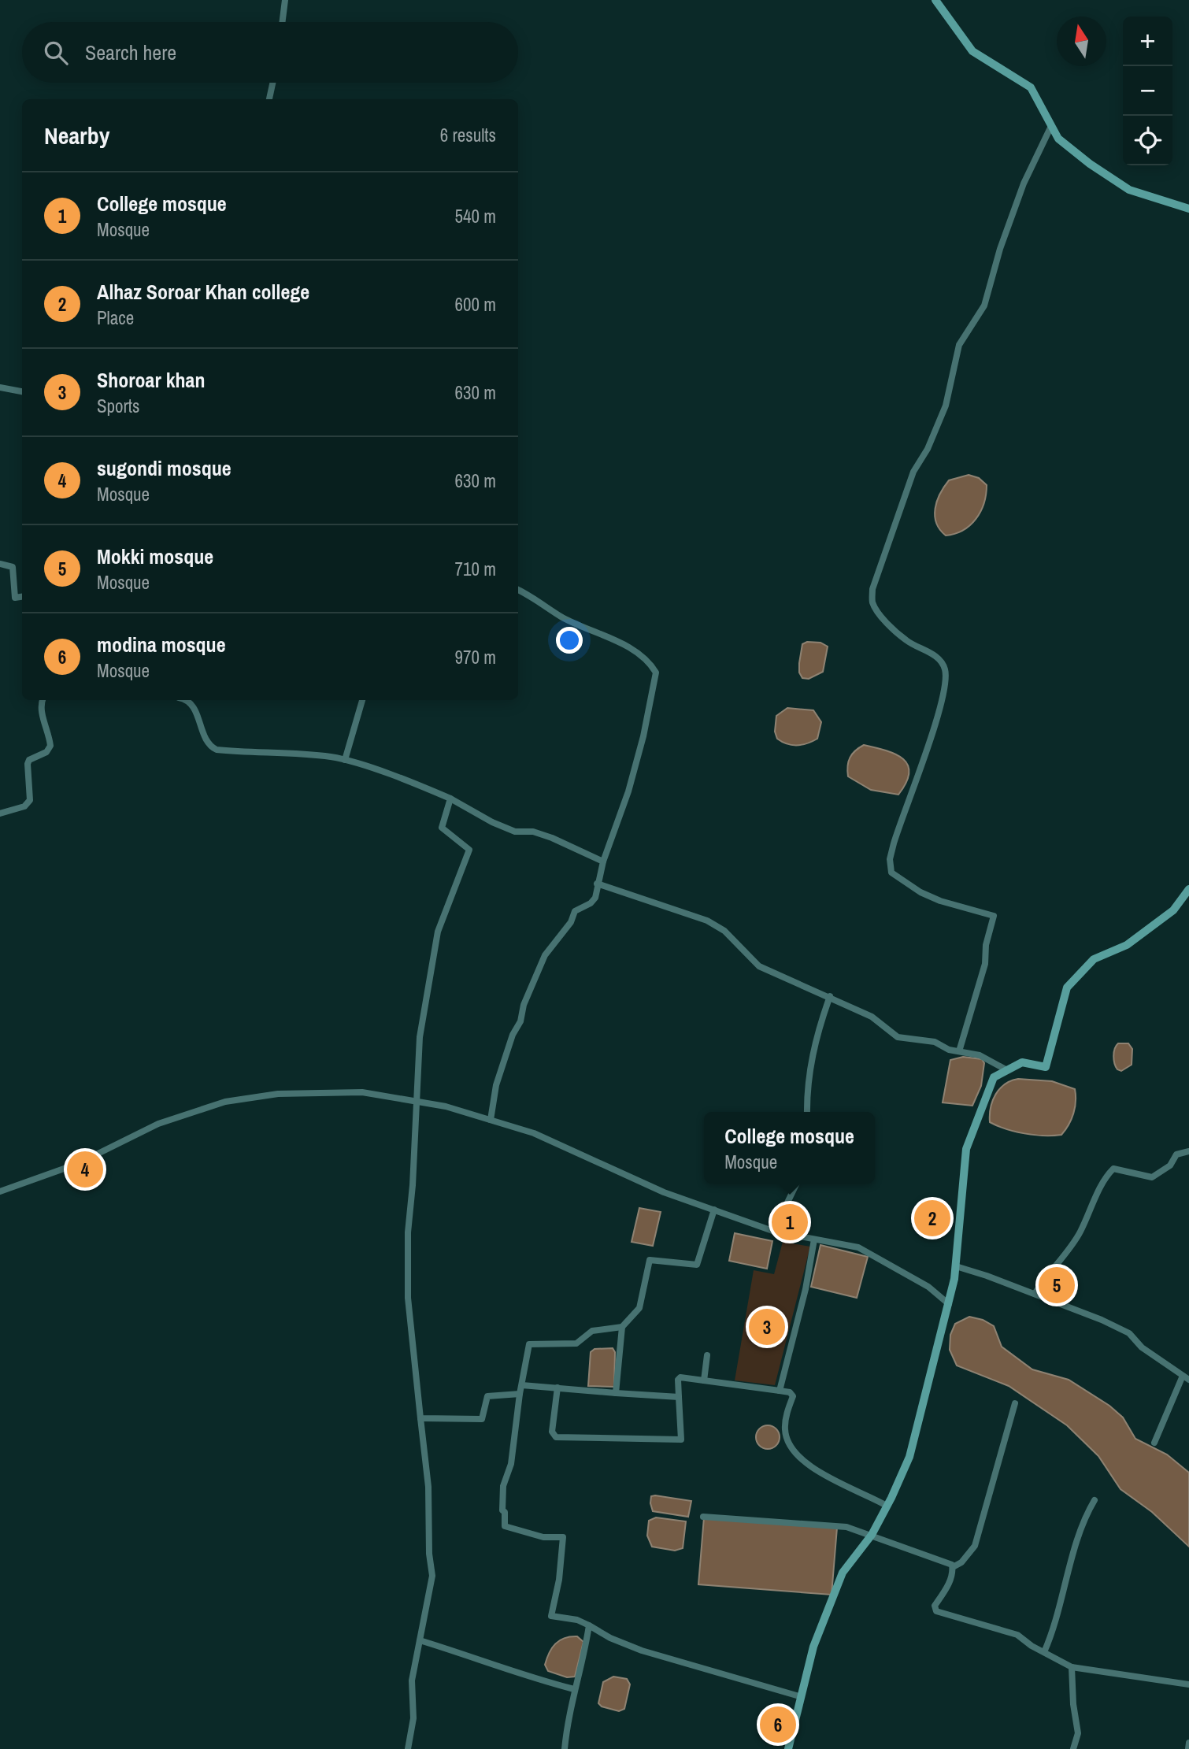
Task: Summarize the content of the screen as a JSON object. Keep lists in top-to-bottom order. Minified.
{"north":"top","page":{"map_buttons":["+","−"],"search":"Search here","heading":["Nearby","6 results"],"list":[{"mark":"1","name":"College mosque","note":"Mosque","value":"540 m"},{"mark":"2","name":"Alhaz Soroar Khan college","note":"Place","value":"600 m"},{"mark":"3","name":"Shoroar khan","note":"Sports","value":"630 m"},{"mark":"4","name":"sugondi mosque","note":"Mosque","value":"630 m"},{"mark":"5","name":"Mokki mosque","note":"Mosque","value":"710 m"},{"mark":"6","name":"modina mosque","note":"Mosque","value":"970 m"}],"popup":["College mosque","Mosque"],"pins":["4","2","1","5","3","6"]}}
